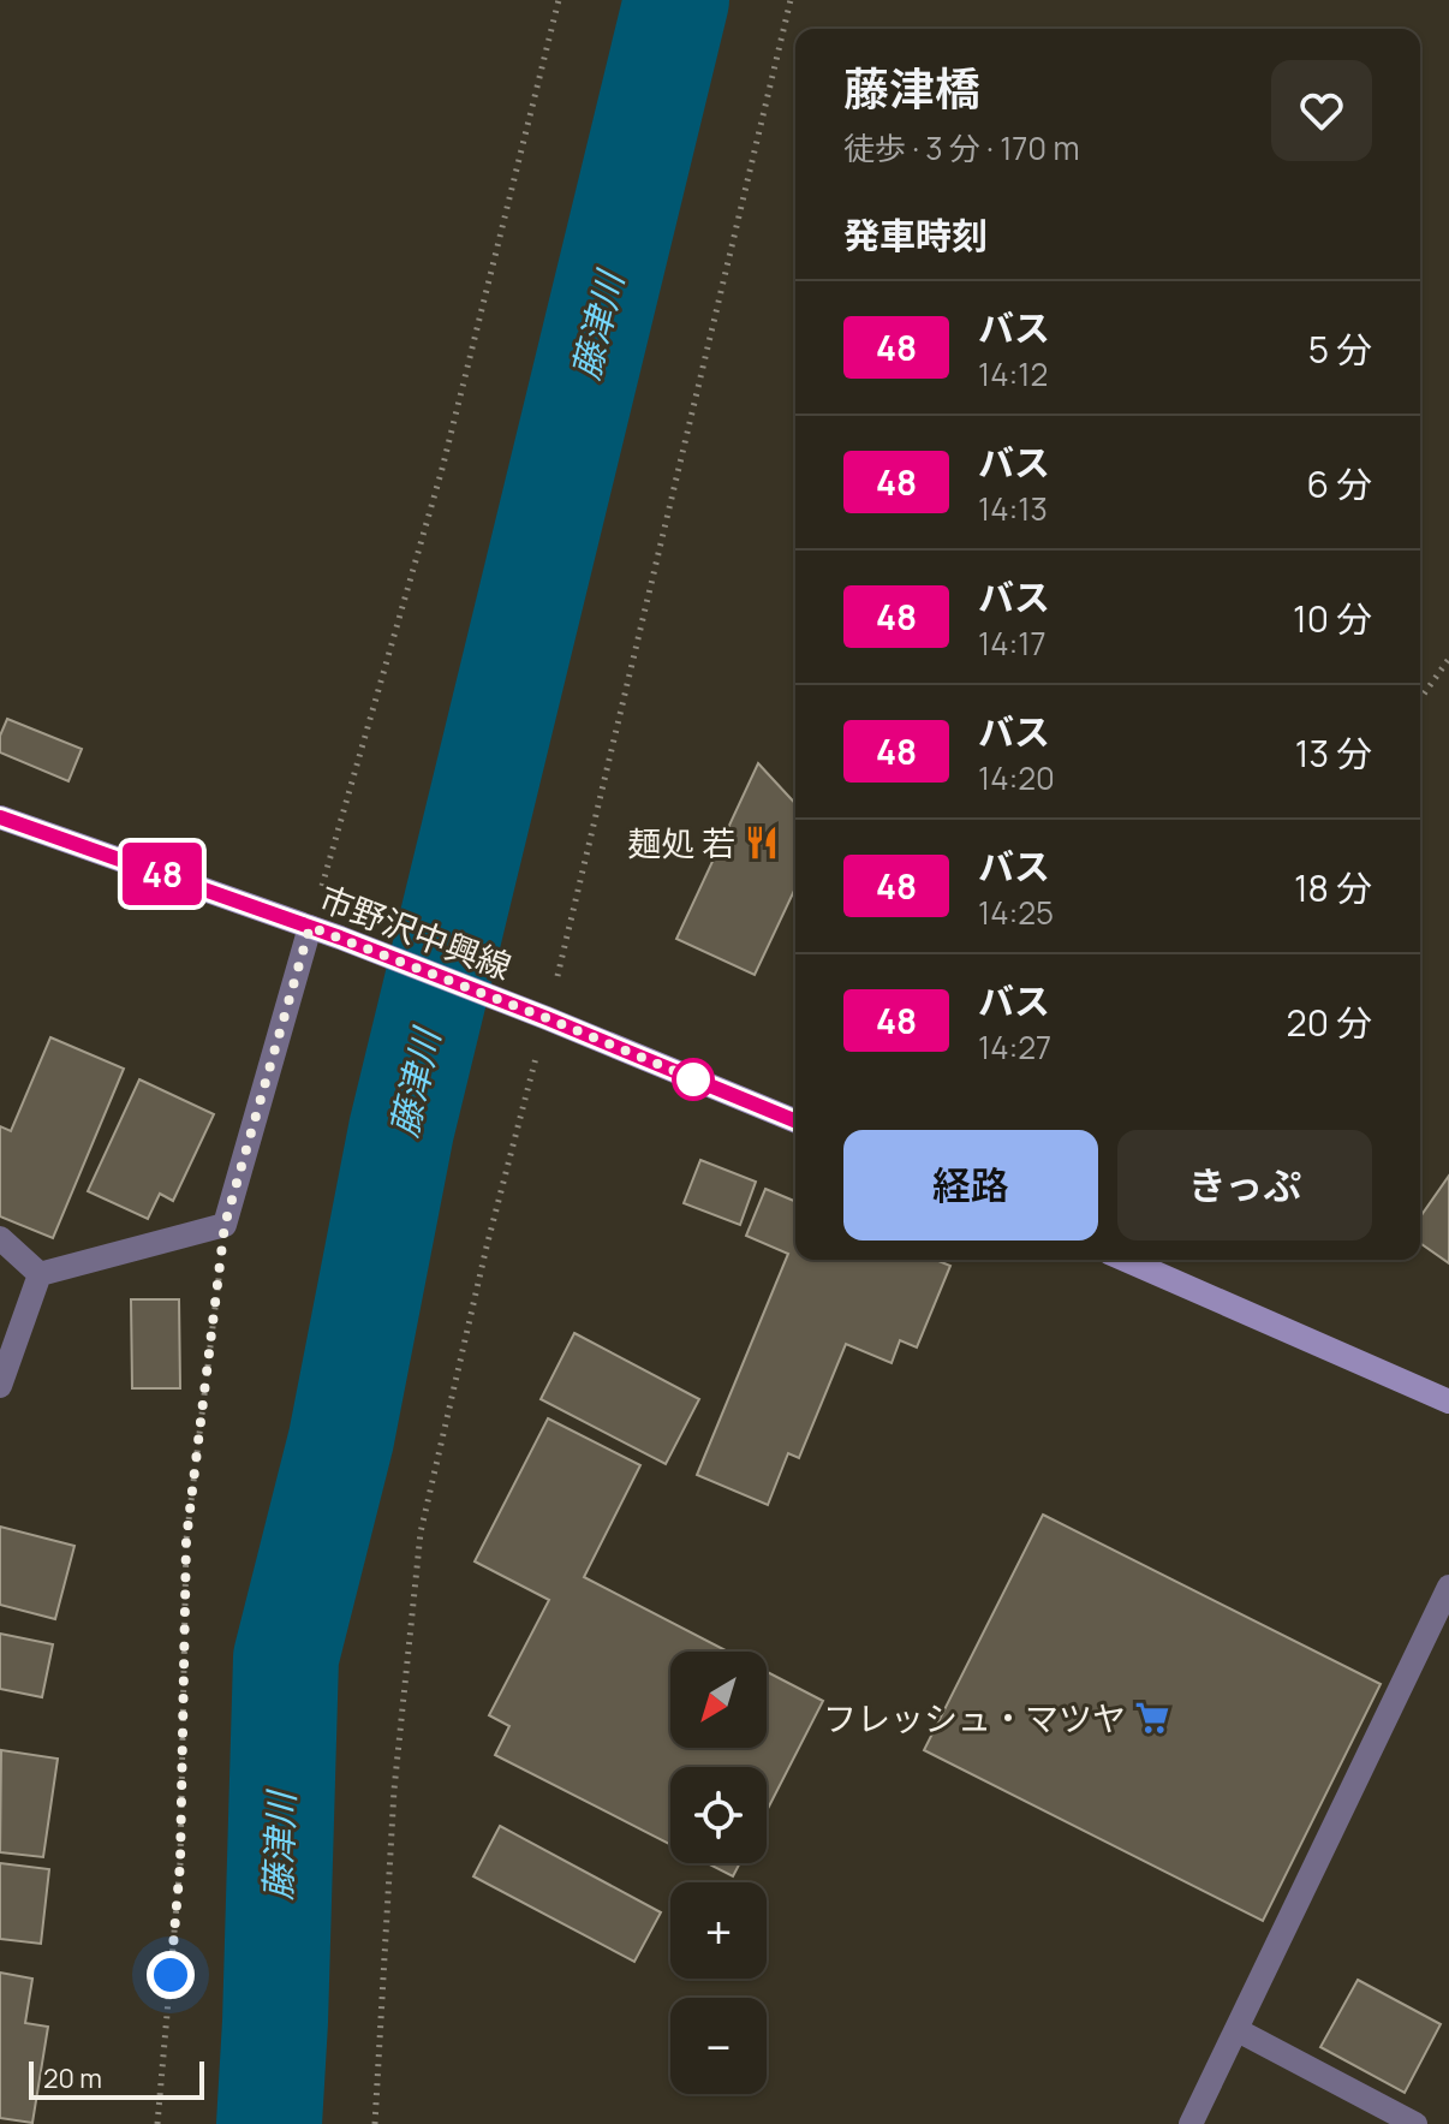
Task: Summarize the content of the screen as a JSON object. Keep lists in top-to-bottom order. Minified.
{"streets":{"main road":["市野沢中興線"]},"water":["藤津川"],"places":{"restaurant":["麺処 若"],"supermarket":["フレッシュ・マツヤ"]},"lines":["bus line 48"],"scale_bar":"20 m","north":"bottom left","page":{"on_map":"48","heading":[["藤津橋","徒歩 · 3 分 · 170 m"],"発車時刻"],"list":[{"mark":"48","name":"バス","note":"14:12","value":"5 分"},{"mark":"48","name":"バス","note":"14:13","value":"6 分"},{"mark":"48","name":"バス","note":"14:17","value":"10 分"},{"mark":"48","name":"バス","note":"14:20","value":"13 分"},{"mark":"48","name":"バス","note":"14:25","value":"18 分"},{"mark":"48","name":"バス","note":"14:27","value":"20 分"}],"buttons":["経路","きっぷ"],"map_buttons":["+","−"],"scale":"20 m"}}
